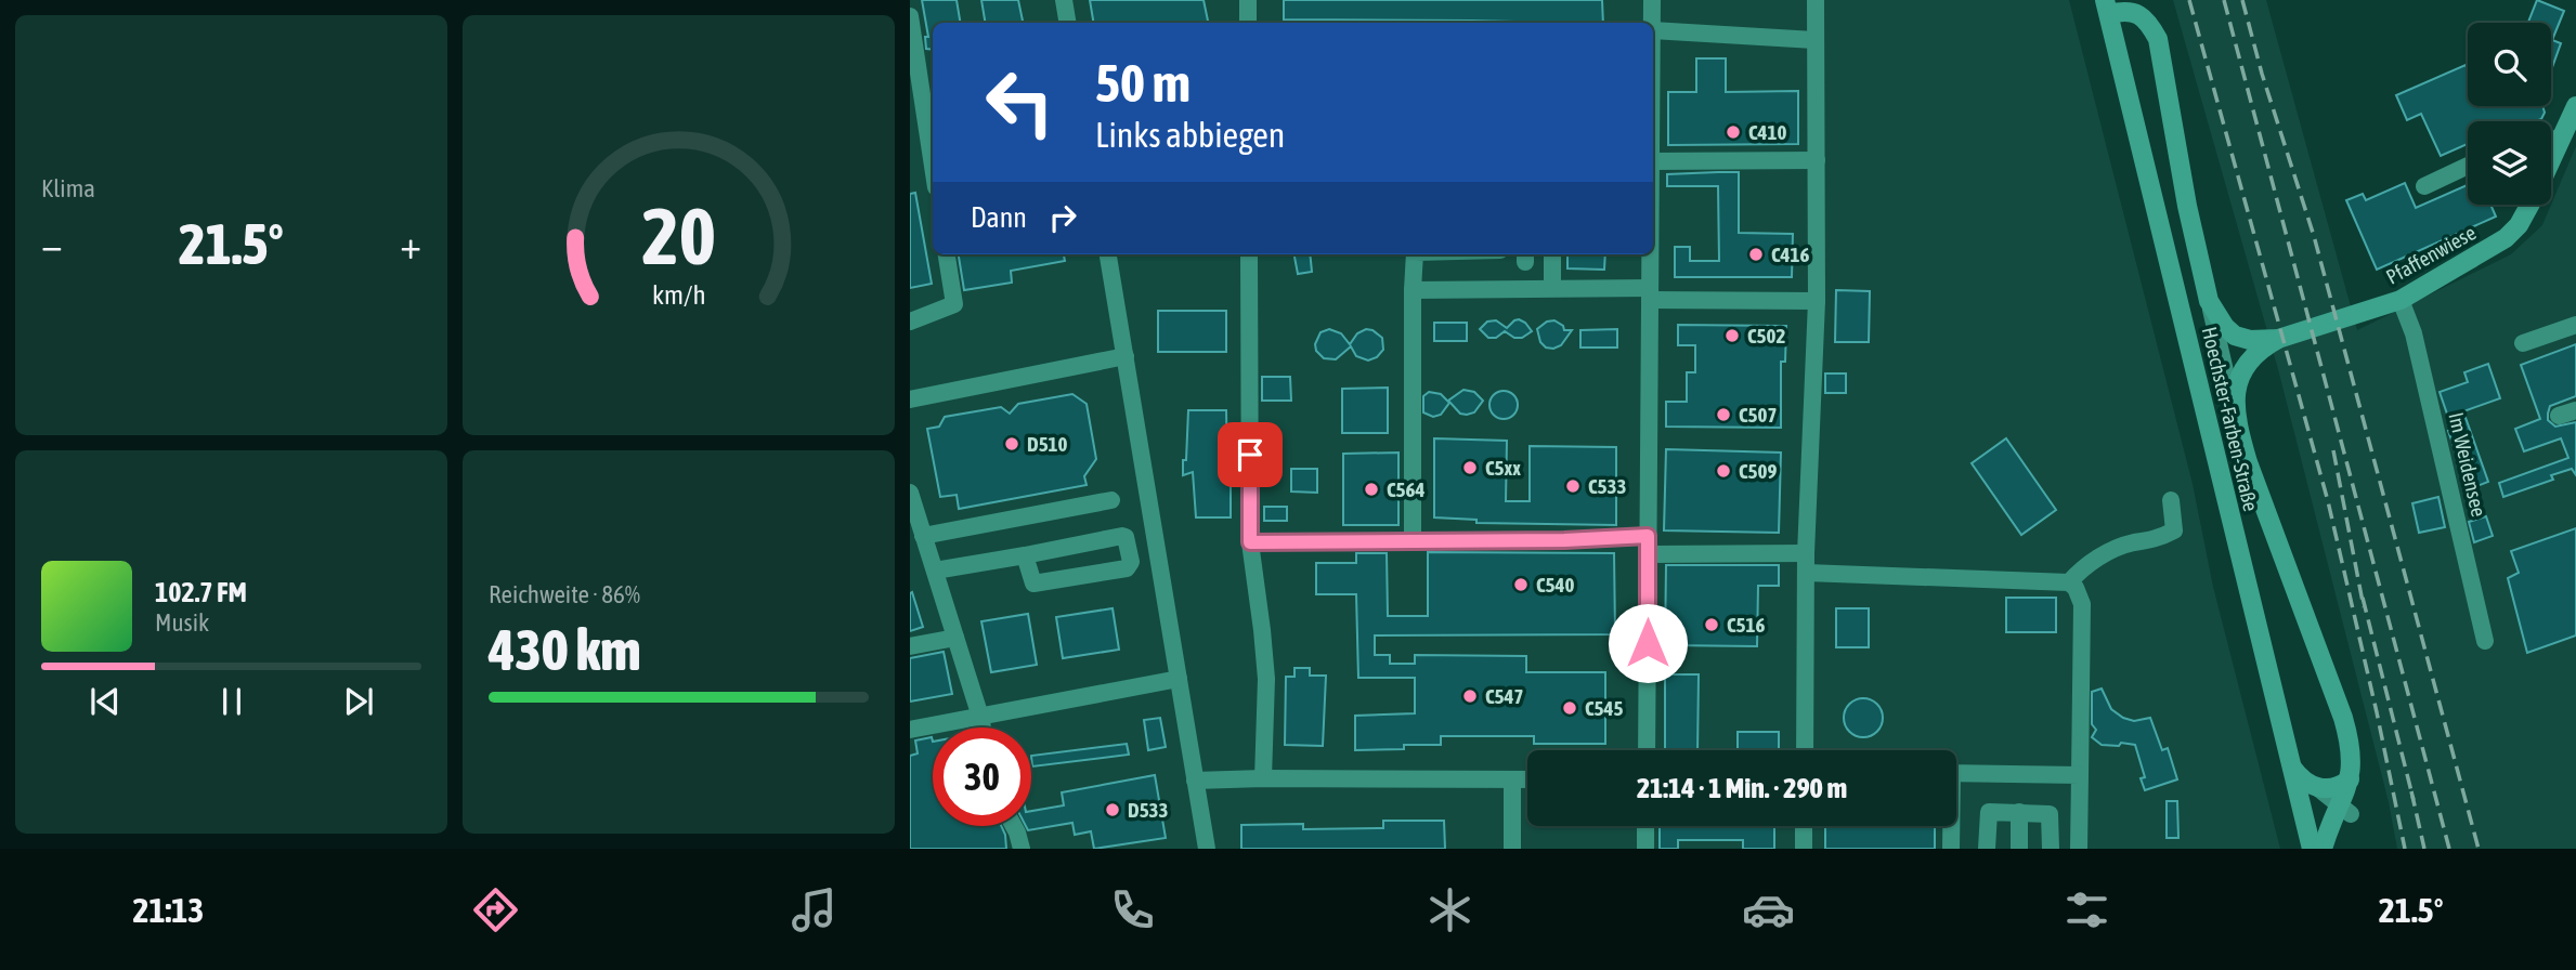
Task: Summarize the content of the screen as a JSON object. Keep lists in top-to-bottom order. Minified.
{"streets":{"main road":["Pfaffenwiese","Hoechster-Farben-Straße"],"street":["Im Weidensee"]},"crossings":[["Pfaffenwiese","Im Weidensee"]],"places":["C410","C416","C502","C507","D510","C5xx","C509","C533","C564","C540","C516","C547","C545","D533"],"page":{"tile":["Klima",["Reichweite · 86%","430 km"]],"turn":["50 m","Links abbiegen"],"then":"Dann","heat":["−","21.5°","+"],"song":["102.7 FM","Musik"],"limit":"30","trip":"21:14 · 1 Min. · 290 m","tabs":["21:13","21.5°"],"gauge":["20","km/h"]}}
